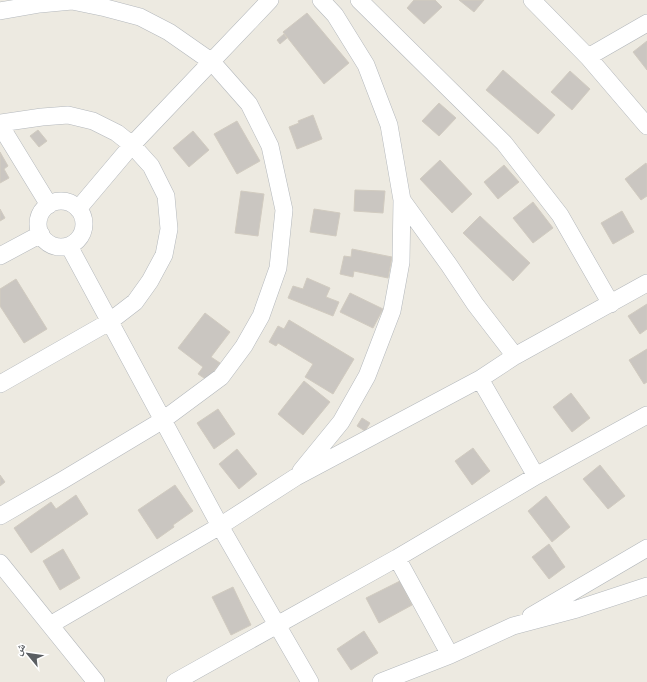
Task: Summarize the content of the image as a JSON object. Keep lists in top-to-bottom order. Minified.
{"north":"top left"}
